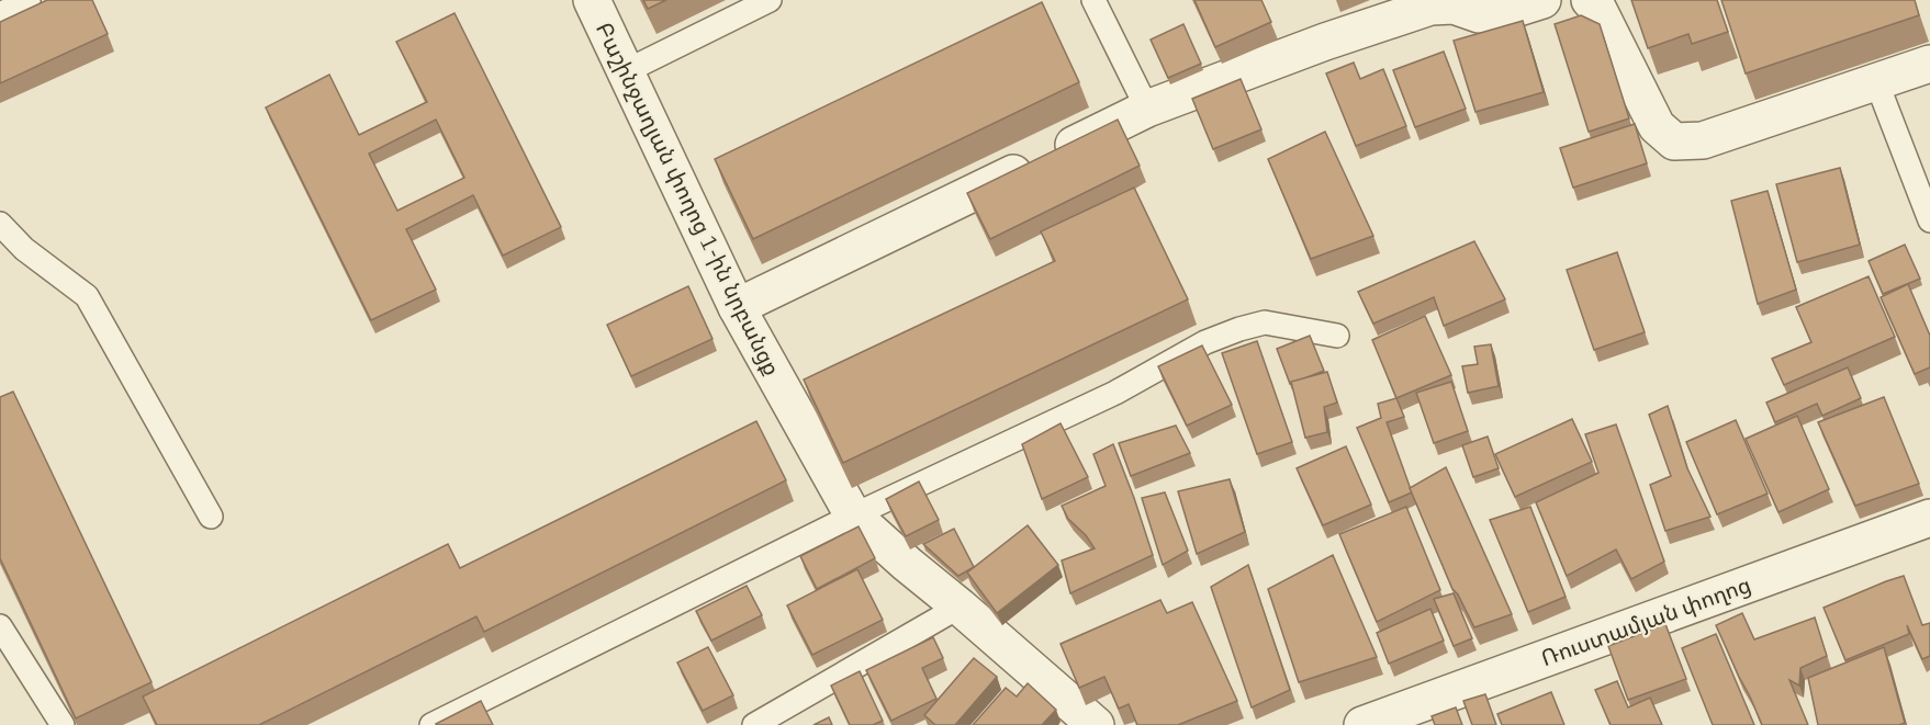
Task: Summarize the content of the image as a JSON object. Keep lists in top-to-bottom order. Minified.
{"streets":{"street":["Բաշինջաղյան փողոց 1-ին նրբանցք","Ռուստամյան փողոց"]}}
